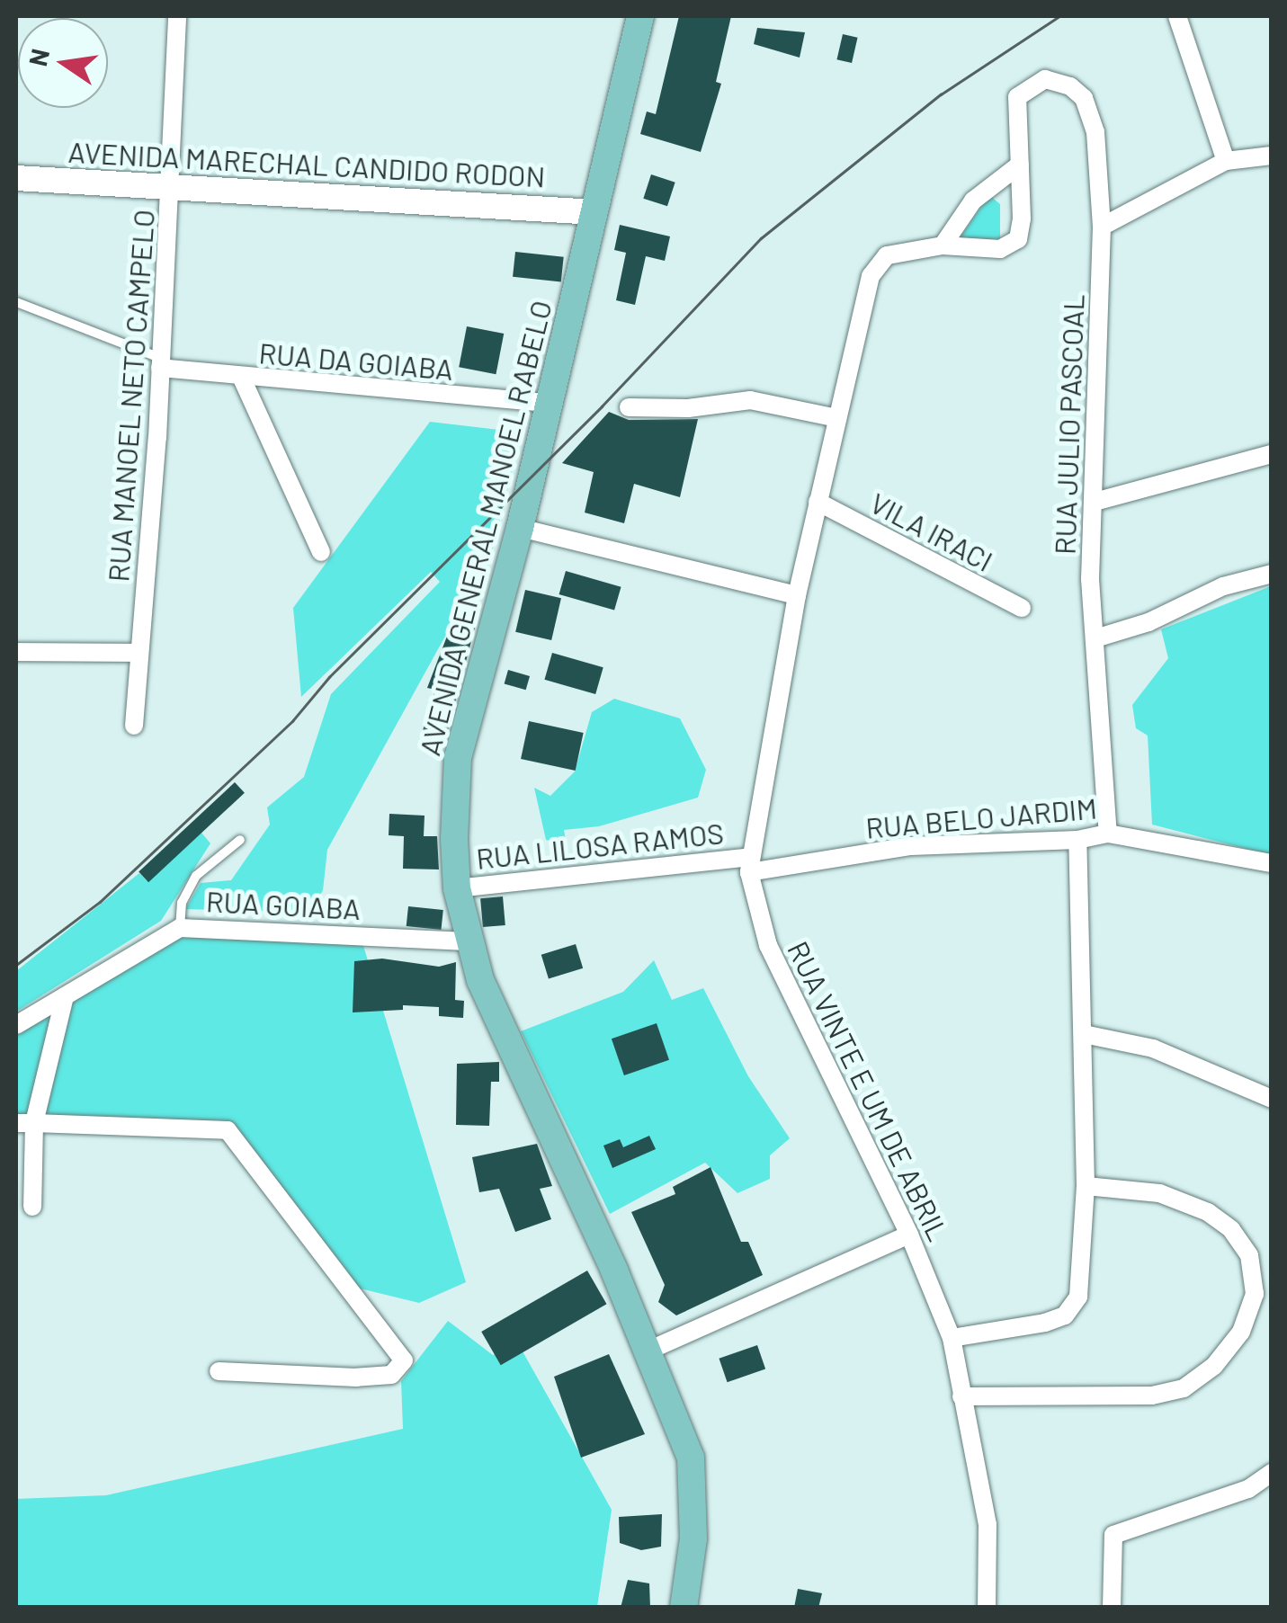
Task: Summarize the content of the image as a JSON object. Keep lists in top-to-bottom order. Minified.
{"streets":{"main road":["AVENIDA GENERAL MANOEL RABELO"],"street":["AVENIDA MARECHAL CANDIDO RODON","RUA DA GOIABA","RUA MANOEL NETO CAMPELO","RUA JULIO PASCOAL","VILA IRACI","RUA BELO JARDIM","RUA LILOSA RAMOS","RUA GOIABA","RUA VINTE E UM DE ABRIL"]},"crossings":[["AVENIDA MARECHAL CANDIDO RODON","RUA MANOEL NETO CAMPELO"],["AVENIDA MARECHAL CANDIDO RODON","AVENIDA GENERAL MANOEL RABELO"],["RUA DA GOIABA","RUA MANOEL NETO CAMPELO"],["RUA DA GOIABA","AVENIDA GENERAL MANOEL RABELO"],["RUA JULIO PASCOAL","RUA BELO JARDIM"],["RUA JULIO PASCOAL","RUA VINTE E UM DE ABRIL"],["AVENIDA GENERAL MANOEL RABELO","RUA LILOSA RAMOS"],["AVENIDA GENERAL MANOEL RABELO","RUA GOIABA"],["VILA IRACI","RUA VINTE E UM DE ABRIL"],["RUA BELO JARDIM","RUA LILOSA RAMOS"],["RUA BELO JARDIM","RUA VINTE E UM DE ABRIL"],["RUA LILOSA RAMOS","RUA VINTE E UM DE ABRIL"]],"north":"left"}
